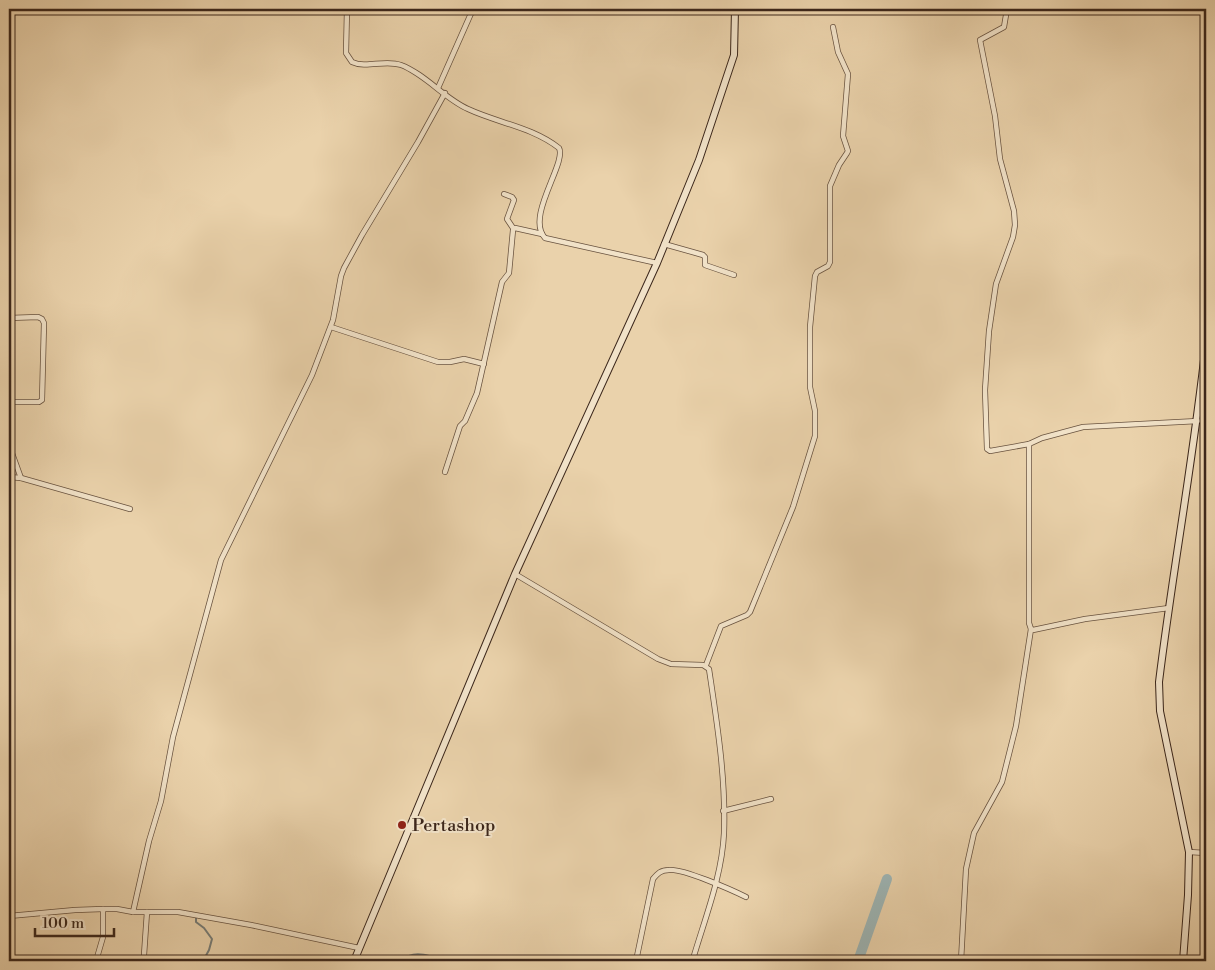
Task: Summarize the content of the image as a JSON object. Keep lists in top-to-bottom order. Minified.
{"places":["Pertashop"],"scale_bar":"100 m"}
